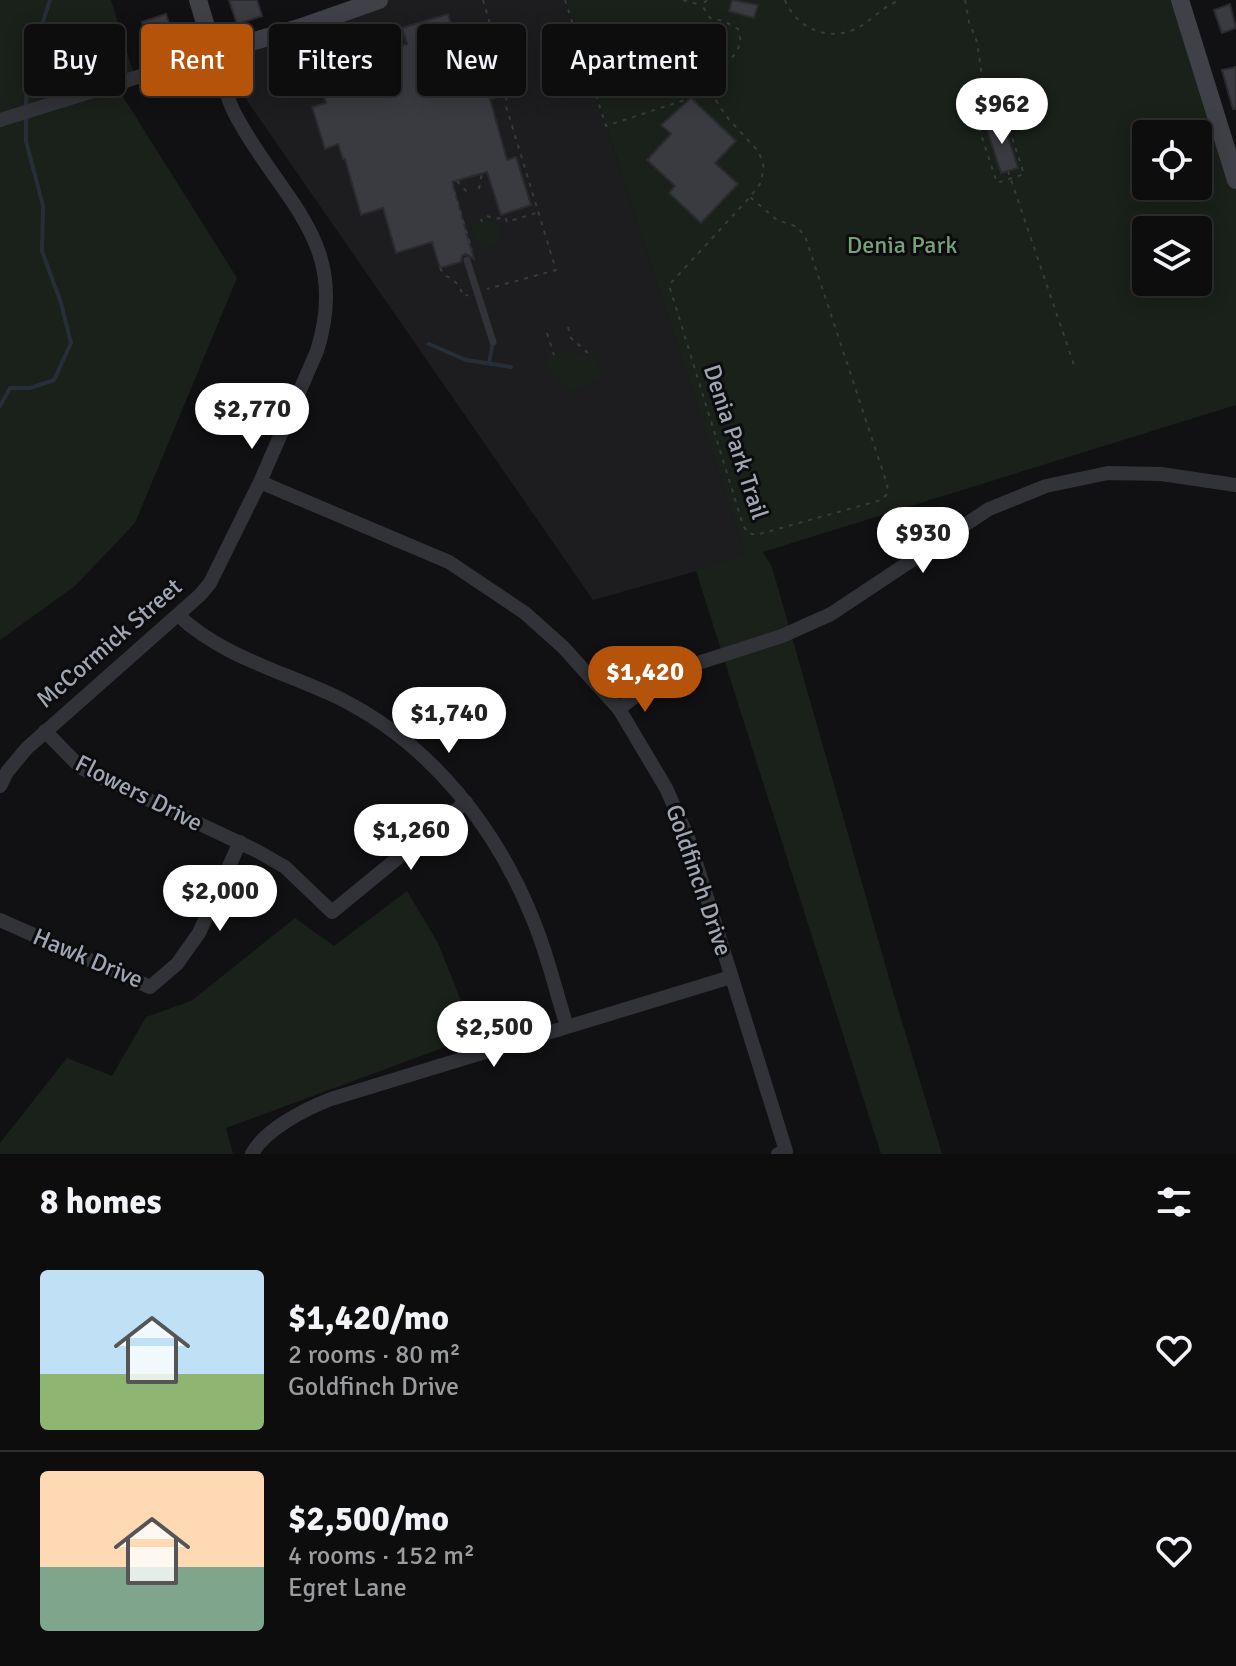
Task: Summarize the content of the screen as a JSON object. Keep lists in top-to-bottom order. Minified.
{"streets":{"street":["McCormick Street","Flowers Drive","Goldfinch Drive","Hawk Drive"],"path":["Denia Park Trail"]},"crossings":[["McCormick Street","Flowers Drive"],["McCormick Street","Goldfinch Drive"],["Flowers Drive","Hawk Drive"]],"parks":["Denia Park"],"page":{"chip":["Buy","Rent","Filters","New","Apartment"],"price":["$962","$2,770","$930","$1,420","$1,740","$1,260","$2,000","$2,500"],"heading":"8 homes","list":[{"name":"$1,420/mo","note":"2 rooms · 80 m² · Goldfinch Drive"},{"name":"$2,500/mo","note":"4 rooms · 152 m² · Egret Lane"}]}}
